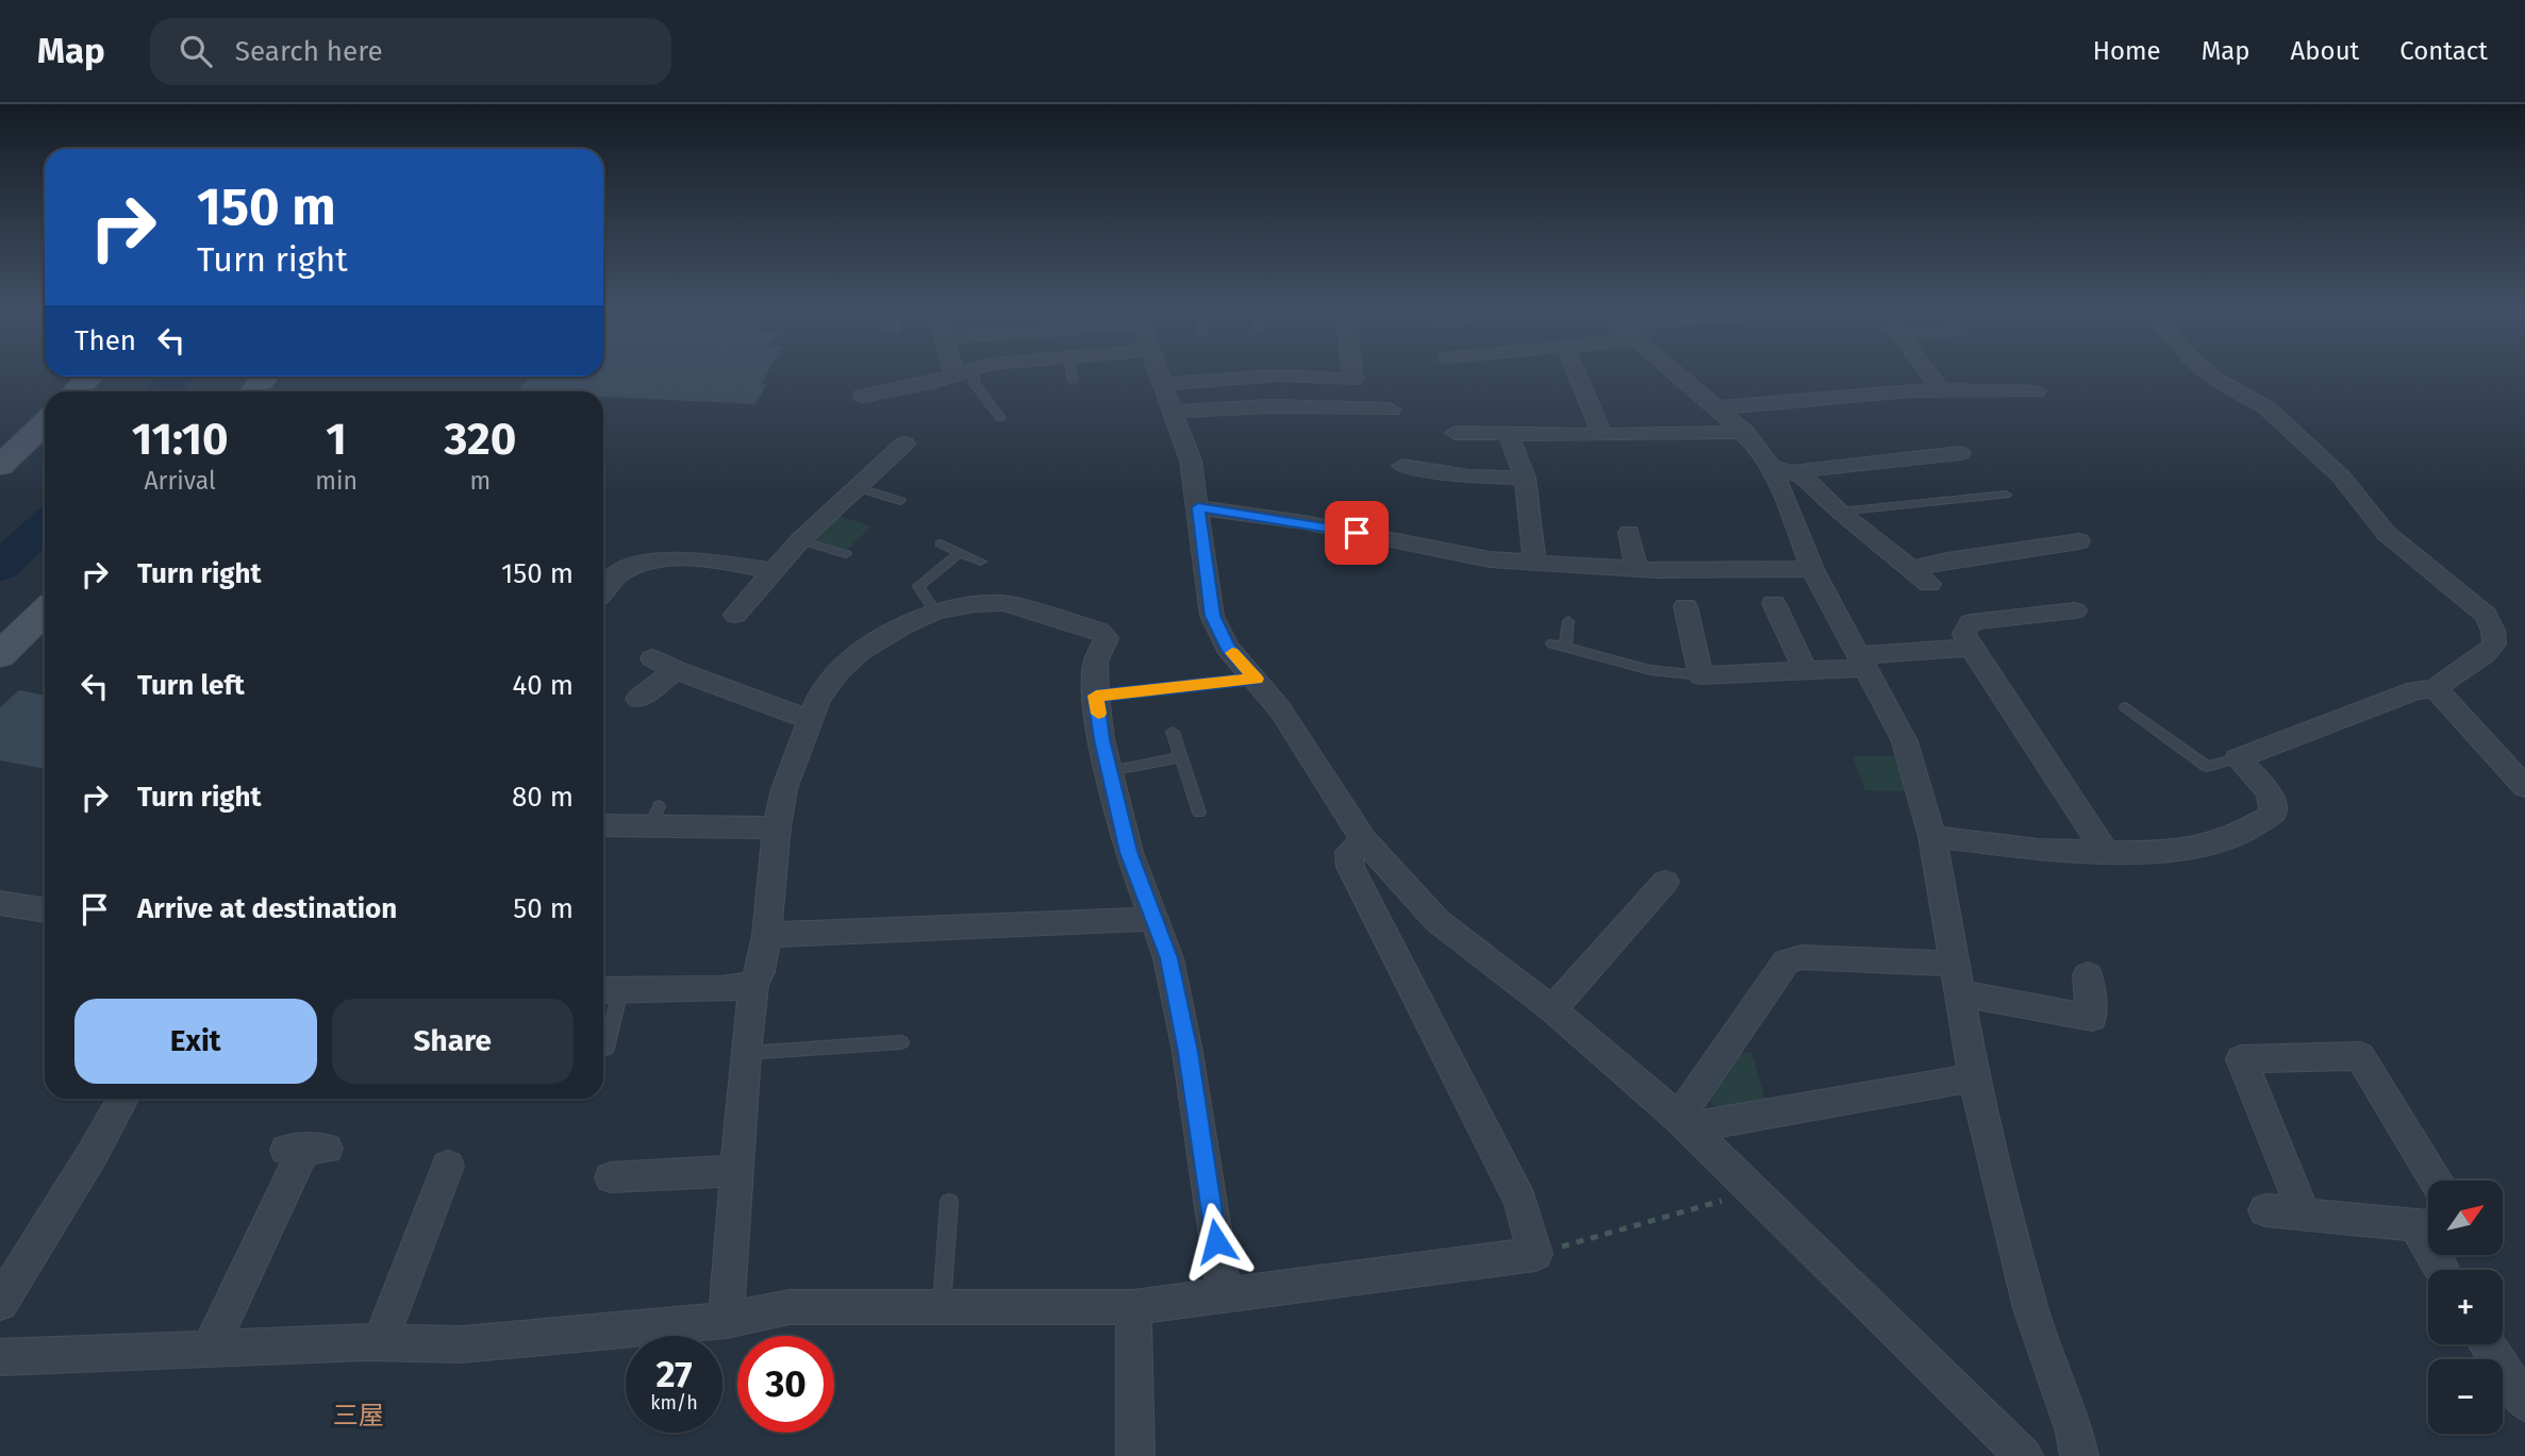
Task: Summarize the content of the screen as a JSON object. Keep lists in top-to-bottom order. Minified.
{"districts":["三屋"],"north":"top right","page":{"header":"Map","search":"Search here","nav":["Home","Map","About","Contact"],"turn":["150 m","Turn right"],"then":"Then","eta":["11:10","Arrival","1","min","320","m"],"list":[{"name":"Turn right","value":"150 m"},{"name":"Turn left","value":"40 m"},{"name":"Turn right","value":"80 m"},{"name":"Arrive at destination","value":"50 m"}],"buttons":["Exit","Share"],"map_buttons":["+","−"],"speed":"27 km/h","limit":"30"}}
